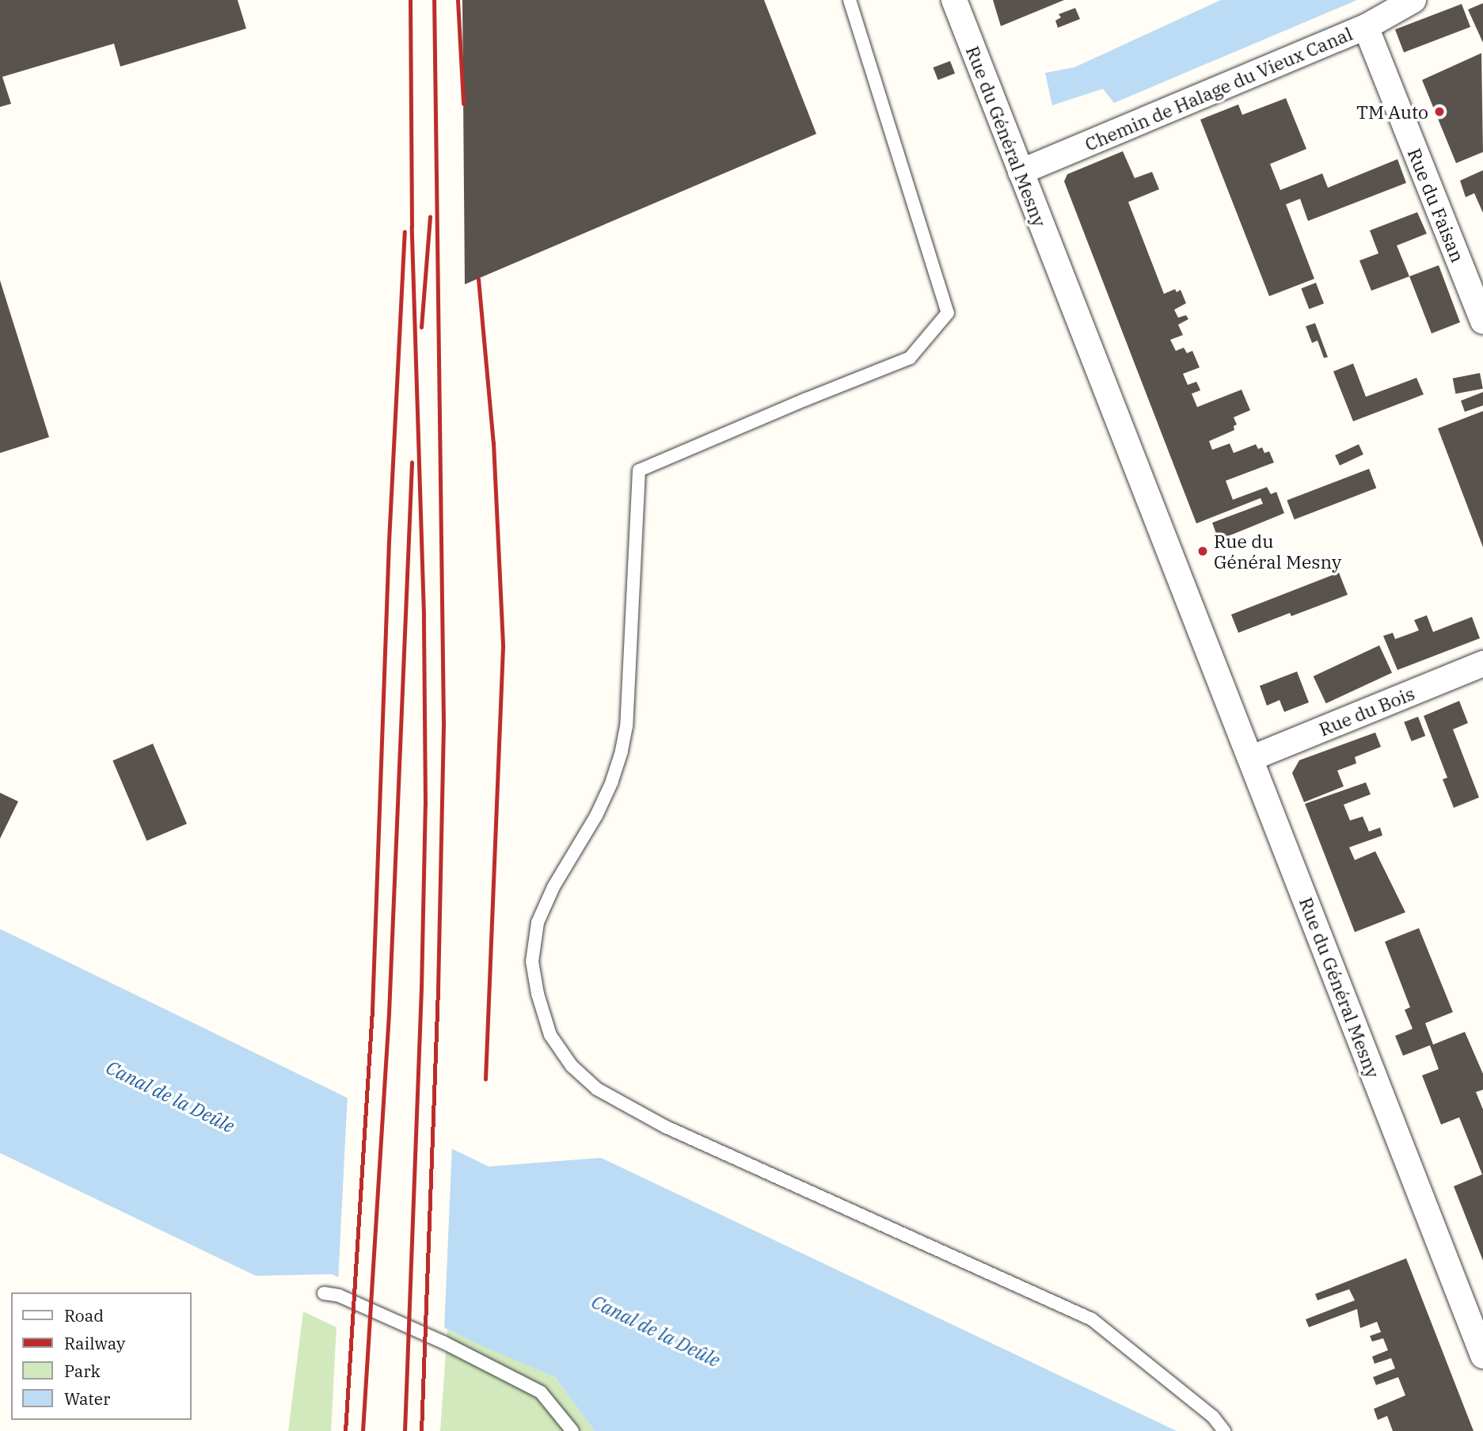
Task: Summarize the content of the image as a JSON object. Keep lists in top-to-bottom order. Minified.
{"streets":{"street":["Chemin de Halage du Vieux Canal","Rue du Général Mesny","Rue du Faisan","Rue du Bois"]},"crossings":[["Chemin de Halage du Vieux Canal","Rue du Général Mesny"],["Chemin de Halage du Vieux Canal","Rue du Faisan"],["Rue du Général Mesny","Rue du Bois"]],"water":["Canal de la Deûle"],"places":["TM Auto","Rue du Général Mesny"],"legend":["Road","Railway","Park","Water"]}
